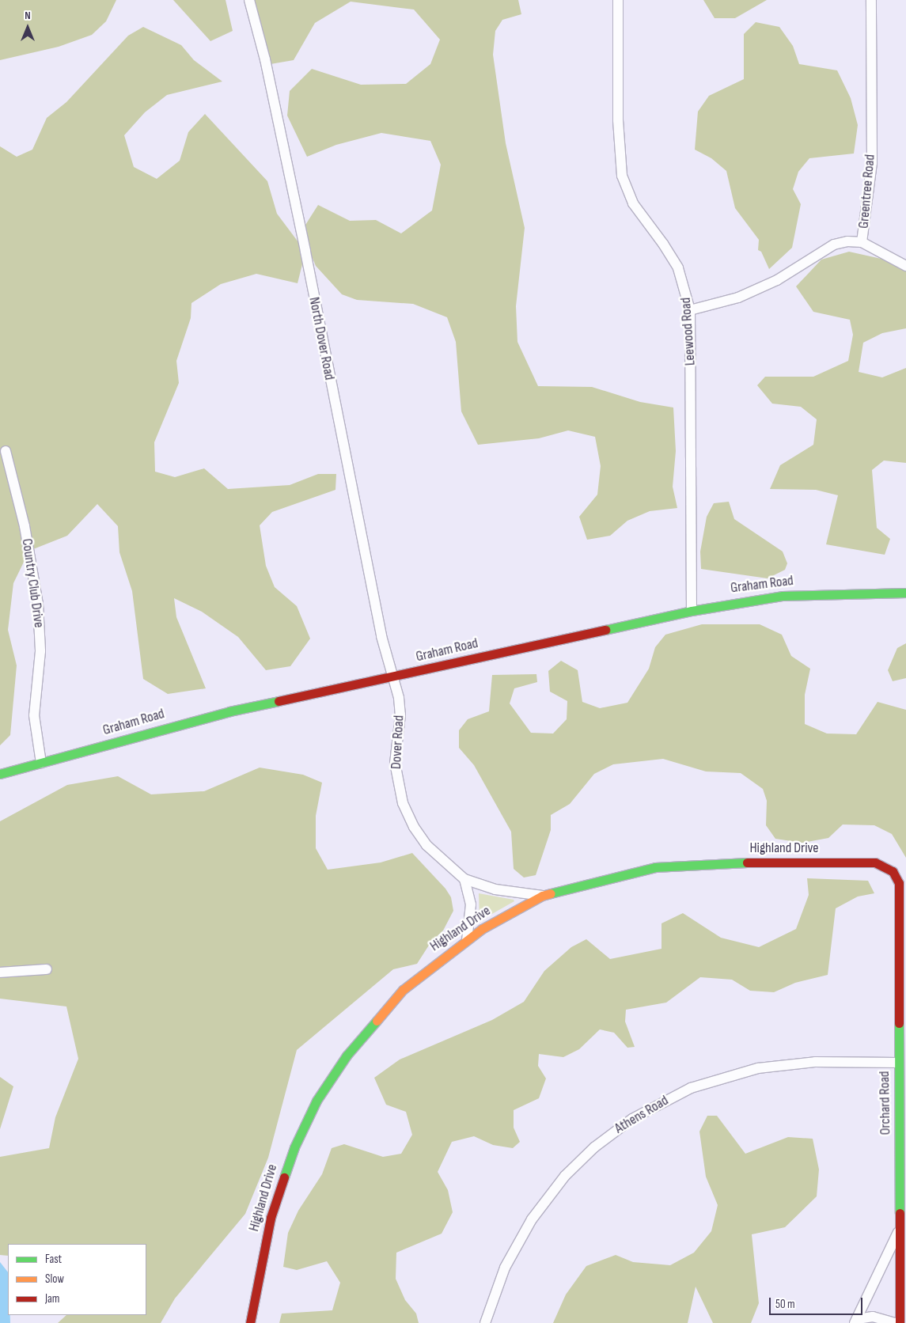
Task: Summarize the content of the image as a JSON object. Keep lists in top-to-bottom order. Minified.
{"streets":{"street":["Greentree Road","Leewood Road","North Dover Road","Country Club Drive","Graham Road","Dover Road","Highland Drive","Orchard Road","Athens Road"]},"crossings":[["Greentree Road","Leewood Road"],["Leewood Road","Graham Road"],["North Dover Road","Graham Road"],["North Dover Road","Dover Road"],["Country Club Drive","Graham Road"],["Graham Road","Dover Road"],["Dover Road","Highland Drive"],["Highland Drive","Orchard Road"],["Orchard Road","Athens Road"]],"legend":["Fast","Slow","Jam"],"scale_bar":"50 m","north":"top"}
